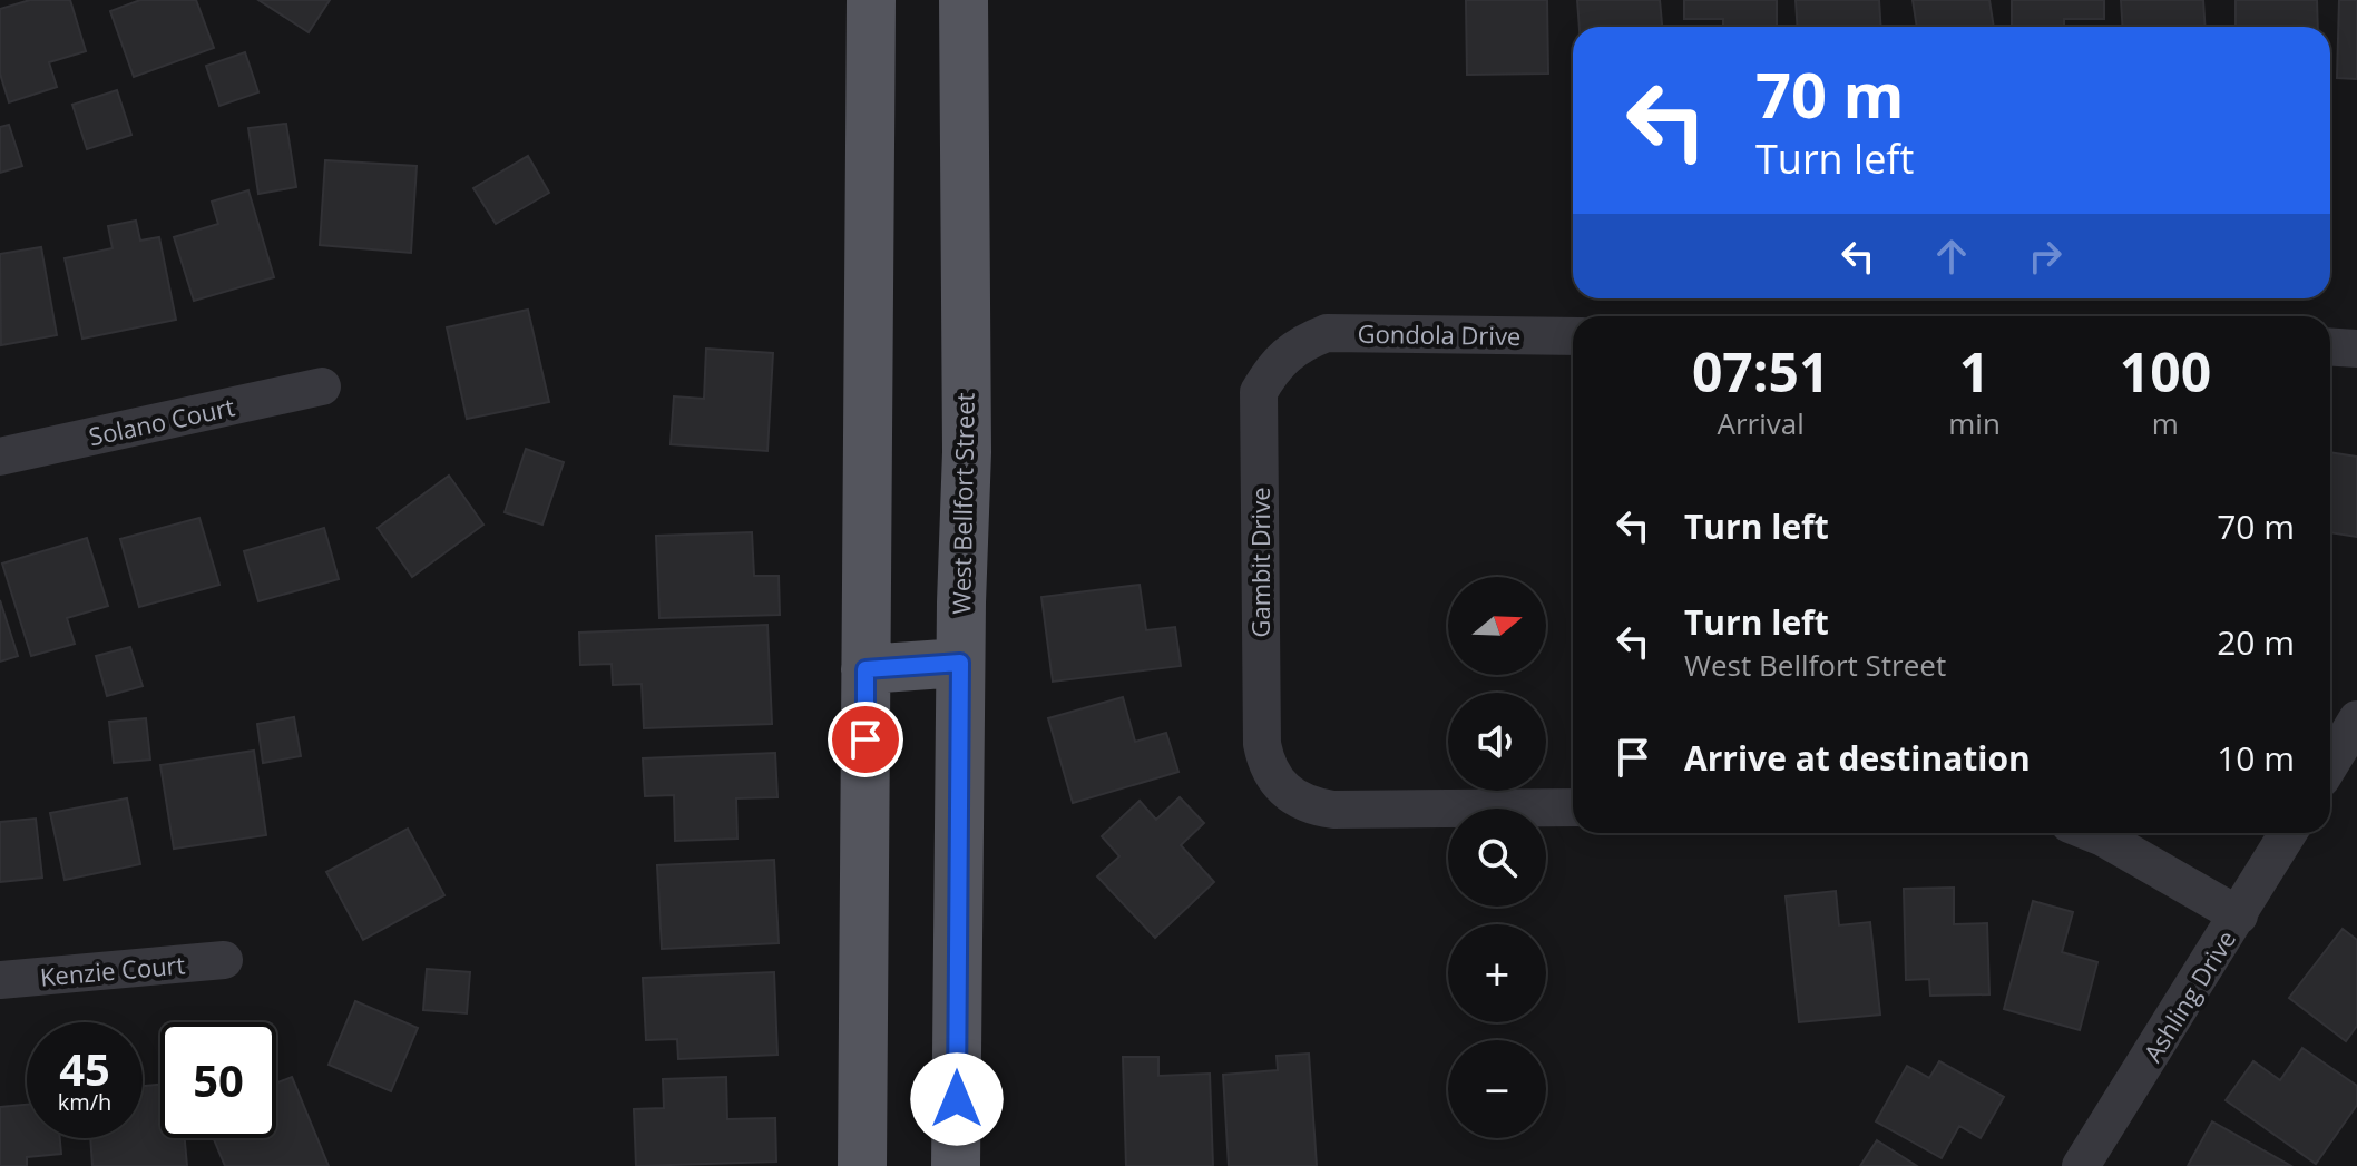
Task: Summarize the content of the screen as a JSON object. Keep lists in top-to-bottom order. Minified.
{"streets":{"main road":["West Bellfort Street"],"street":["Gondola Drive","Solano Court","Gambit Drive","Kenzie Court","Ashling Drive"]},"crossings":[["Gondola Drive","Gambit Drive"]],"north":"right","page":{"turn":["70 m","Turn left"],"eta":["07:51","Arrival","1","min","100","m"],"list":[{"name":"Turn left","value":"70 m"},{"name":"Turn left","note":"West Bellfort Street","value":"20 m"},{"name":"Arrive at destination","value":"10 m"}],"map_buttons":["+","−"],"speed":"45 km/h","limit":"50"}}
